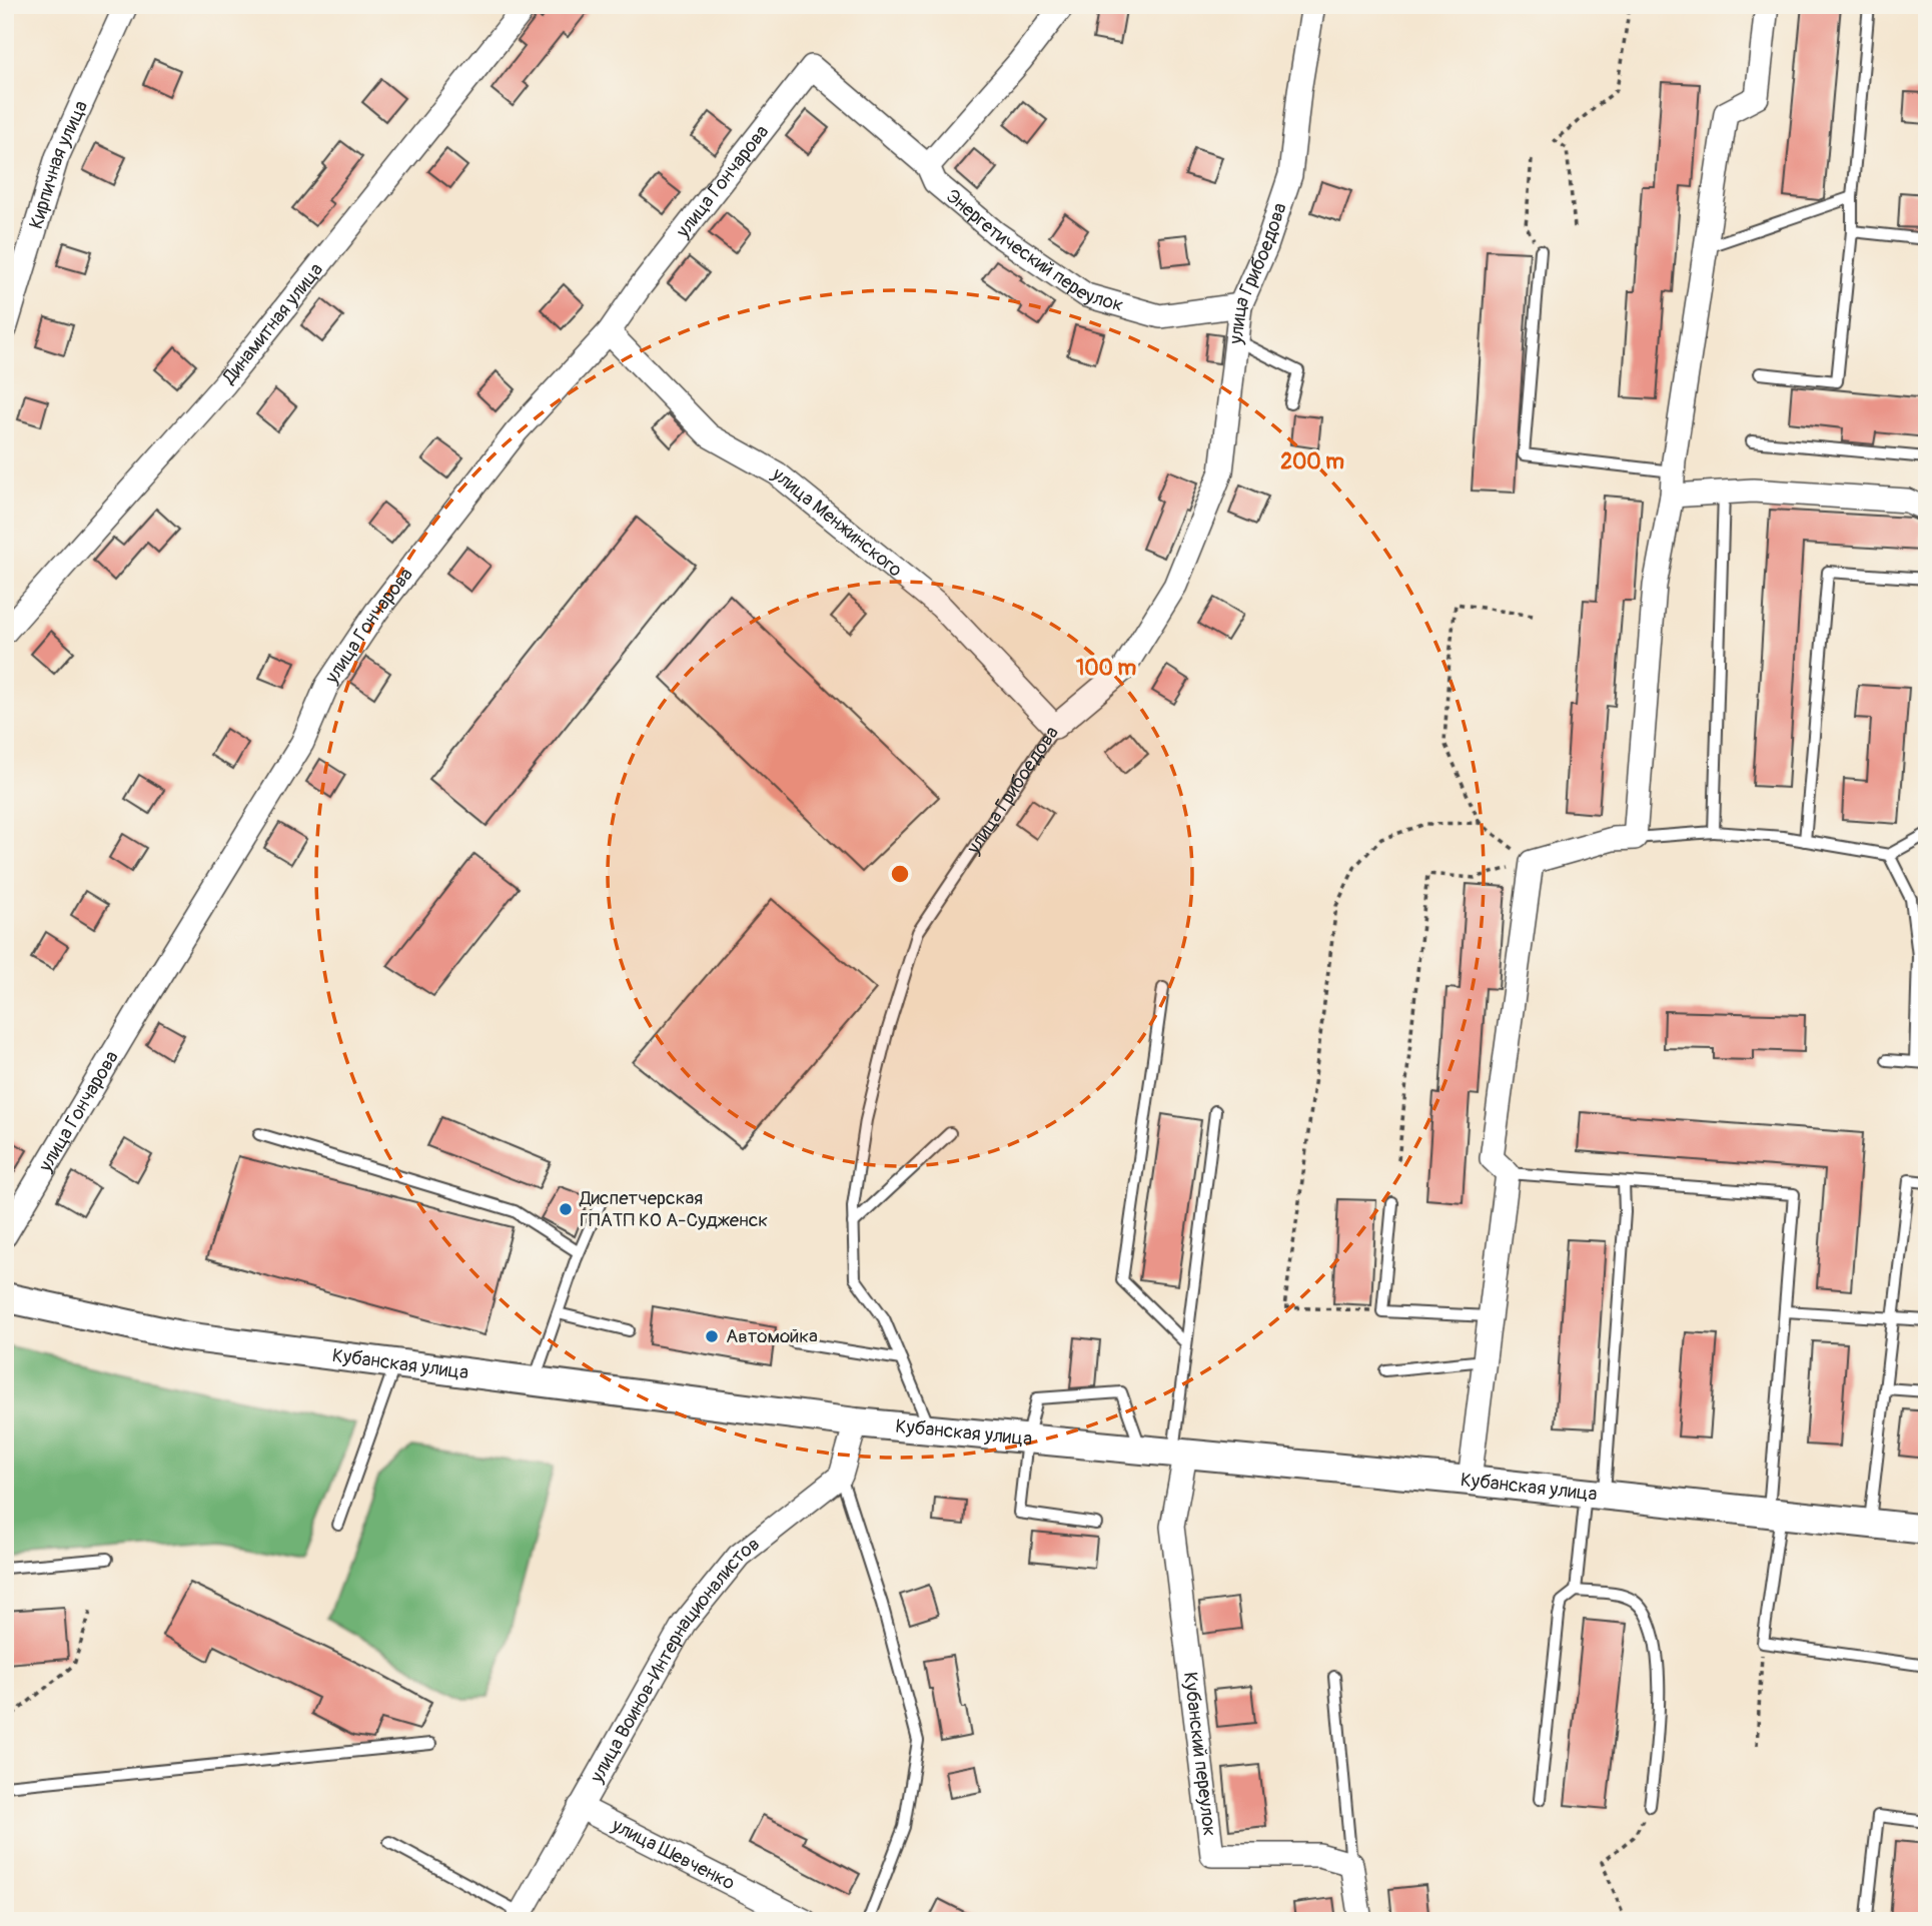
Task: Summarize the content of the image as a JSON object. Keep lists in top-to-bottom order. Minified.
{"streets":{"street":["Кирпичная улица","улица Гончарова","Энергетический переулок","улица Грибоедова","Динамитная улица","улица Менжинского","Кубанская улица","улица Воинов-Интернационалистов","Кубанский переулок","улица Шевченко"]},"crossings":[["улица Гончарова","Энергетический переулок"],["улица Гончарова","улица Менжинского"],["Энергетический переулок","улица Грибоедова"],["улица Грибоедова","улица Менжинского"],["улица Грибоедова","Кубанская улица"],["Кубанская улица","Кубанский переулок"],["улица Воинов-Интернационалистов","улица Шевченко"]],"places":["Диспетчерская ГПАТП КО А-Судженск","Автомойка"],"rings":["200 m","100 m"]}
